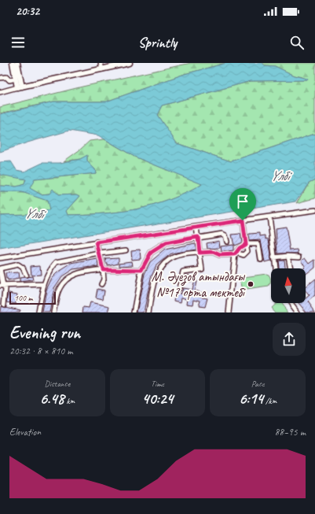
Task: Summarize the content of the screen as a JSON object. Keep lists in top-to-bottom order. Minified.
{"water":["Үлбі"],"places":["М. Әуезов атындағы №17 орта мектебі"],"scale_bar":"100 m","north":"top","page":{"status":"20:32","header":"Sprintly","scale":"100 m","heading":["Evening run","20:32 · 8 × 810 m"],"stats":[["Distance","6.48 km"],["Time","40:24"],["Pace","6:14 /km"]],"chart":["Elevation","88–95 m"]}}
